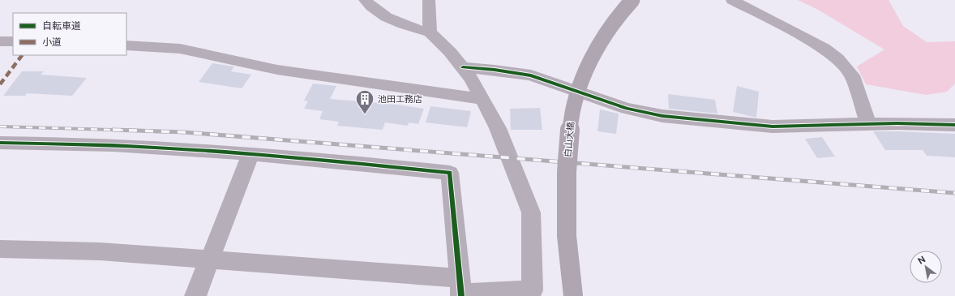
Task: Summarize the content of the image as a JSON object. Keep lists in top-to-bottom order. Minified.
{"streets":{"main road":["白山大橋"]},"places":{"building":["池田工務店"]},"legend":["自転車道","小道"],"north":"top left"}
